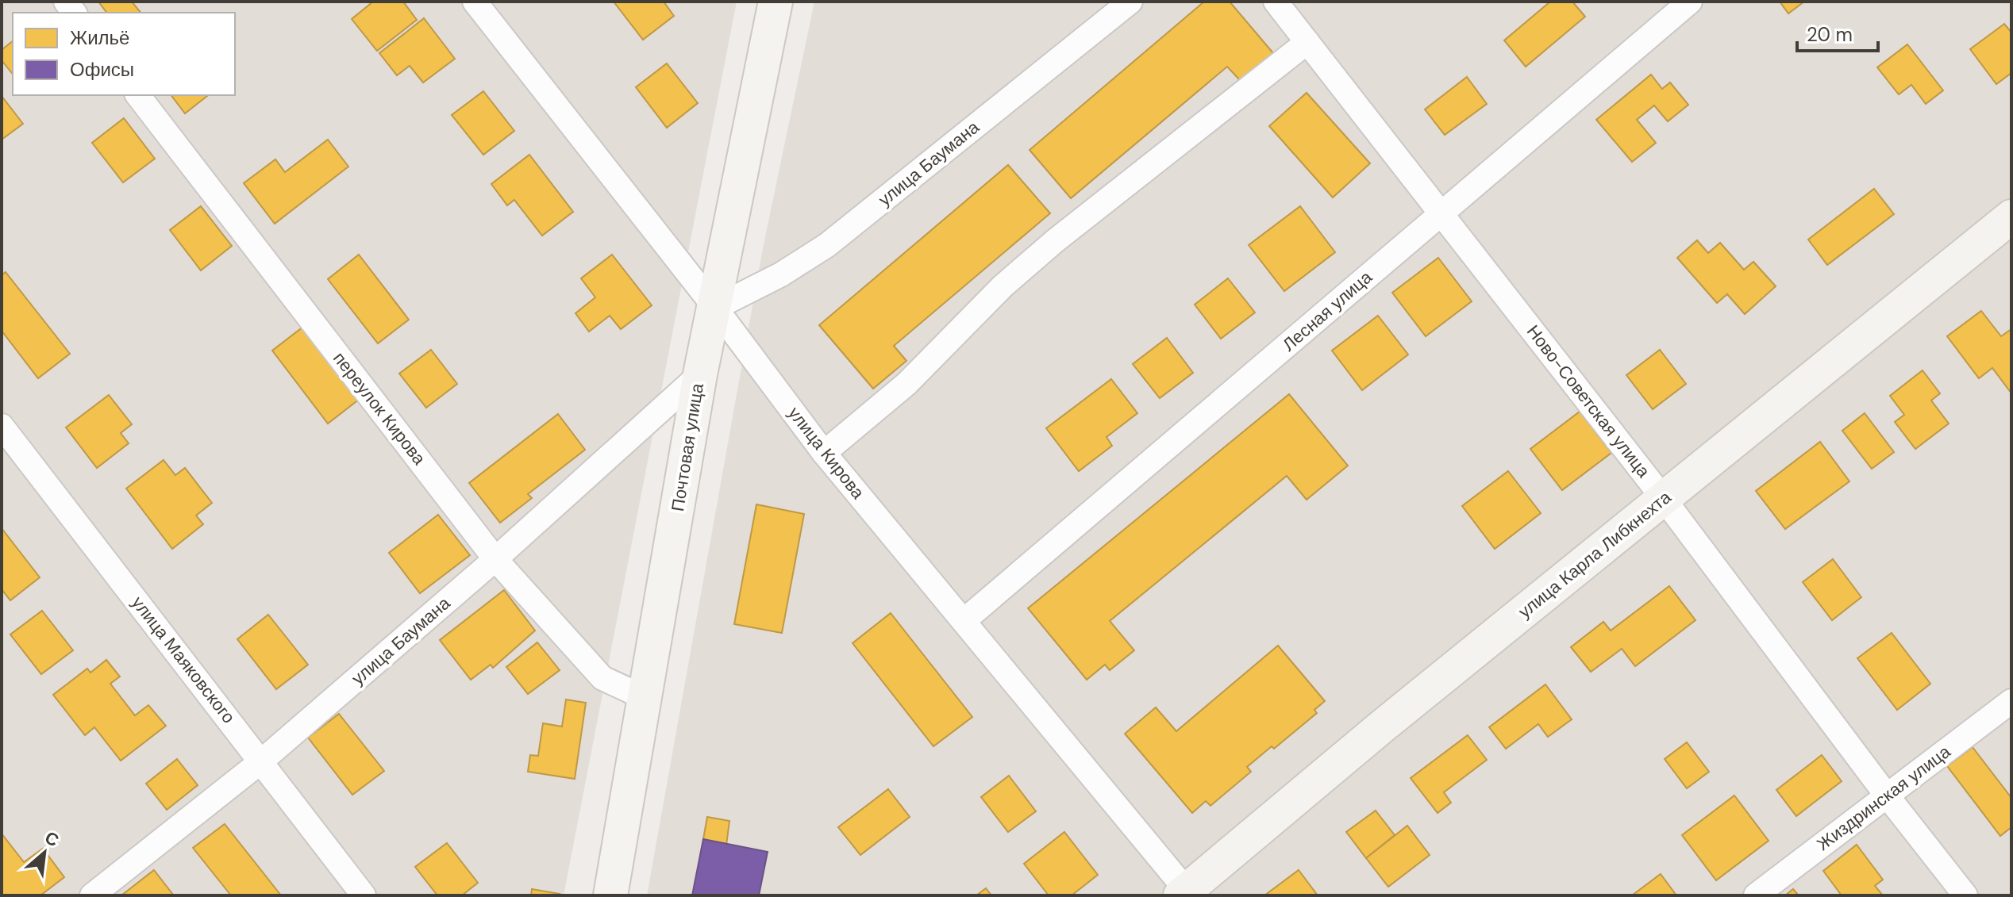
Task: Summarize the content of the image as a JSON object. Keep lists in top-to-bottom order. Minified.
{"streets":{"street":["улица Баумана","Лесная улица","Ново-Советская улица","переулок Кирова","Почтовая улица","улица Кирова","улица Карла Либкнехта","улица Маяковского","Жиздринская улица"]},"crossings":[["улица Баумана","переулок Кирова"],["улица Баумана","Почтовая улица"],["улица Баумана","улица Кирова"],["улица Баумана","улица Маяковского"],["Лесная улица","Ново-Советская улица"],["Лесная улица","улица Кирова"],["Ново-Советская улица","улица Карла Либкнехта"],["Ново-Советская улица","Жиздринская улица"],["переулок Кирова","Почтовая улица"],["Почтовая улица","улица Кирова"],["улица Кирова","улица Карла Либкнехта"]],"legend":["Жильё","Офисы"],"scale_bar":"20 m","north":"top right"}
